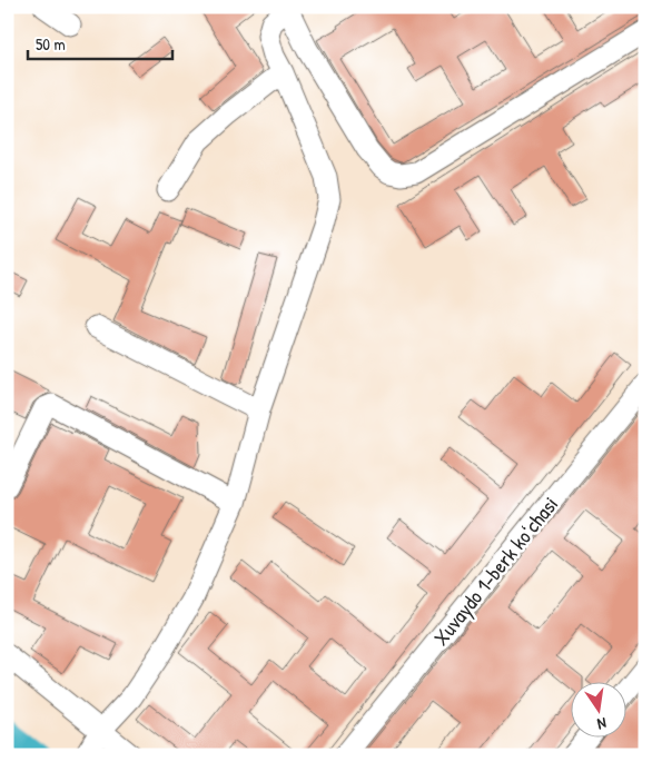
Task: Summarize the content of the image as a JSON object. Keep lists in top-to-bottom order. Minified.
{"streets":{"street":["Xuvaydo 1-berk koʻchasi"]},"scale_bar":"50 m","north":"bottom"}
